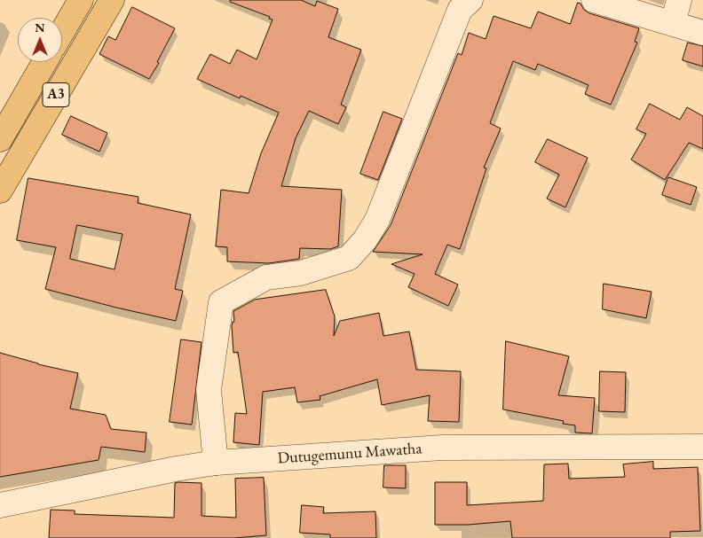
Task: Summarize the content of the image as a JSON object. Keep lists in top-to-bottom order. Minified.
{"streets":{"highway":["A3"],"street":["Dutugemunu Mawatha"]},"north":"top"}
